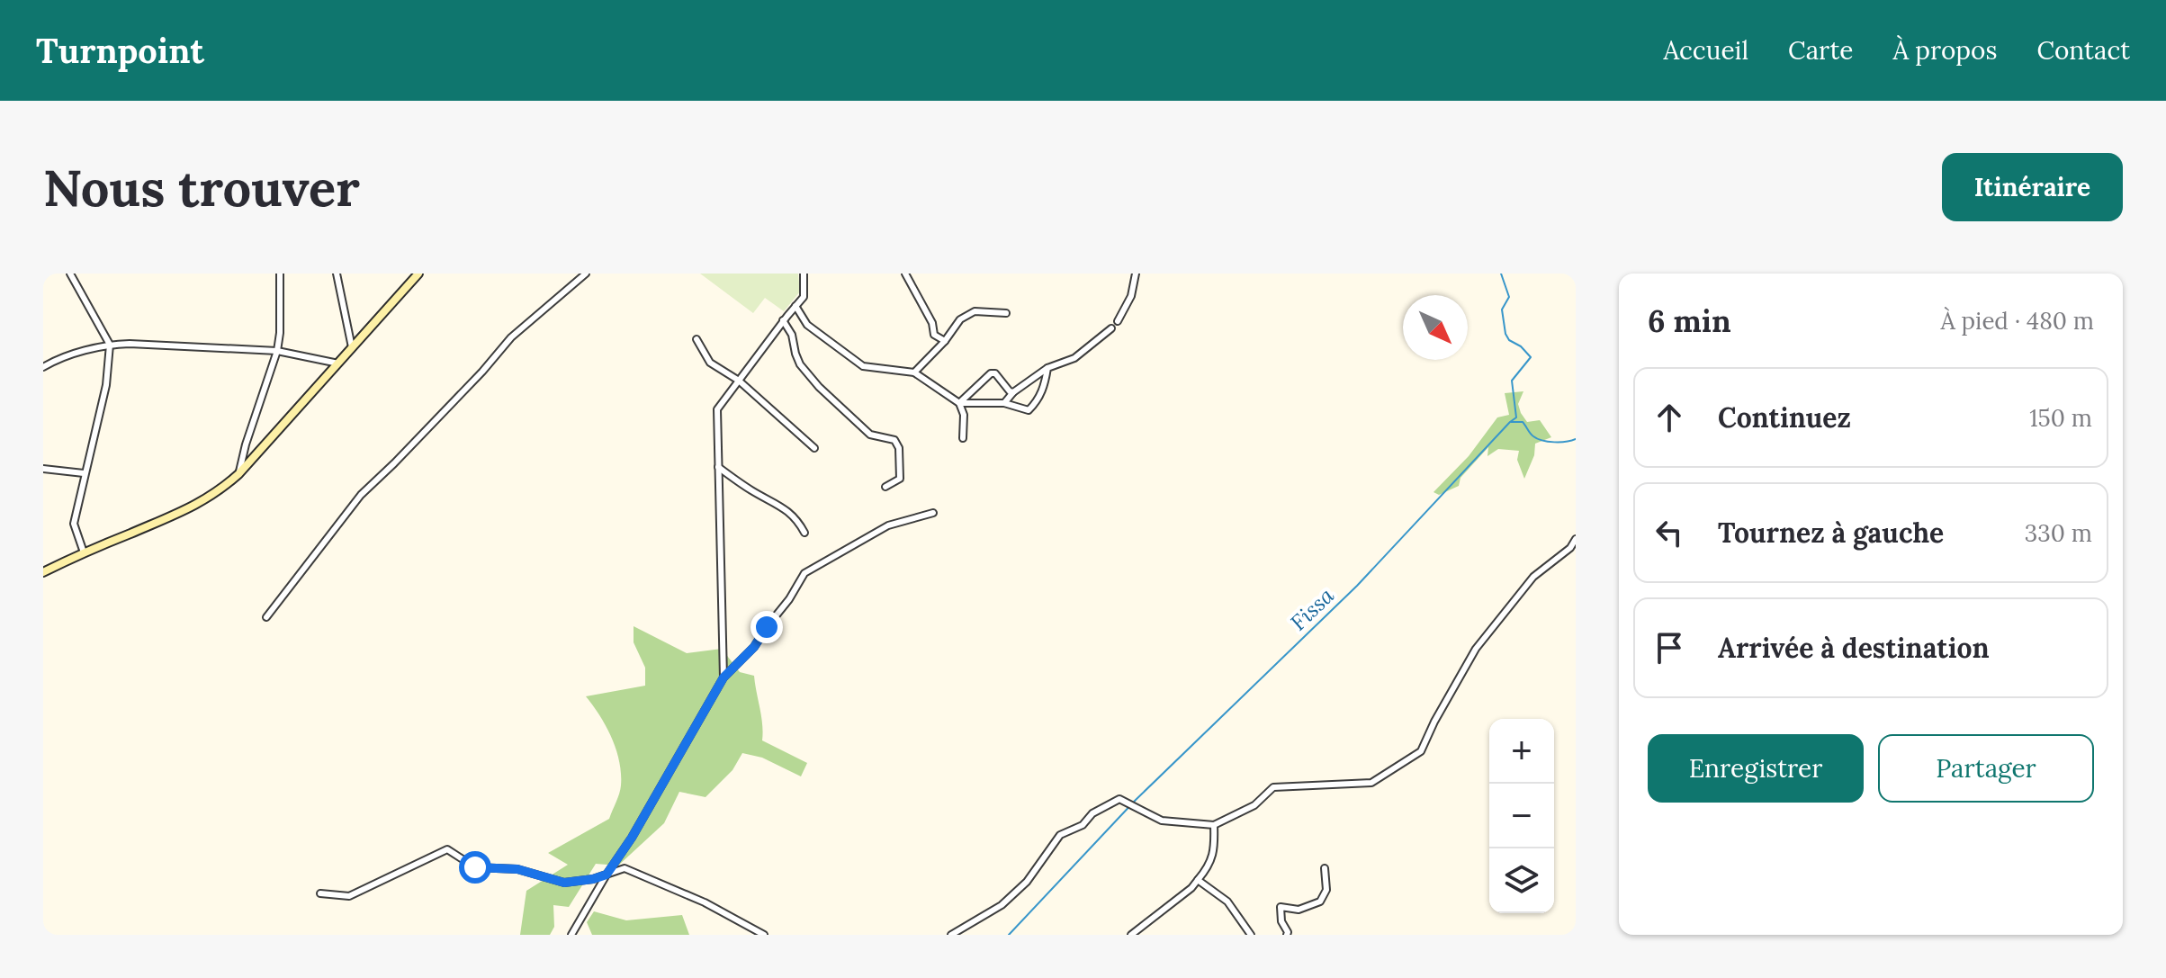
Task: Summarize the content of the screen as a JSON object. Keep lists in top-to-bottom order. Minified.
{"water":["Fissa"],"north":"bottom right","page":{"header":"Turnpoint","nav":["Accueil","Carte","À propos","Contact"],"buttons":["Itinéraire",["Enregistrer","Partager"]],"title":"Nous trouver","heading":["6 min","À pied · 480 m"],"list":[["Continuez","150 m"],["Tournez à gauche","330 m"],"Arrivée à destination"],"map_buttons":["+","−"]}}
